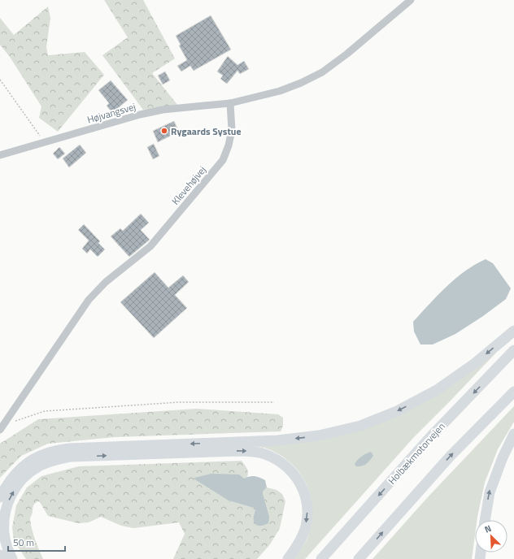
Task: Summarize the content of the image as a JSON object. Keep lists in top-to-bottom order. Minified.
{"streets":{"highway":["Holbækmotorvejen"],"street":["Højvangsvej","Klevehøjvej"]},"crossings":[["Højvangsvej","Klevehøjvej"]],"places":["Rygaards Systue"],"scale_bar":"50 m","north":"top left"}
